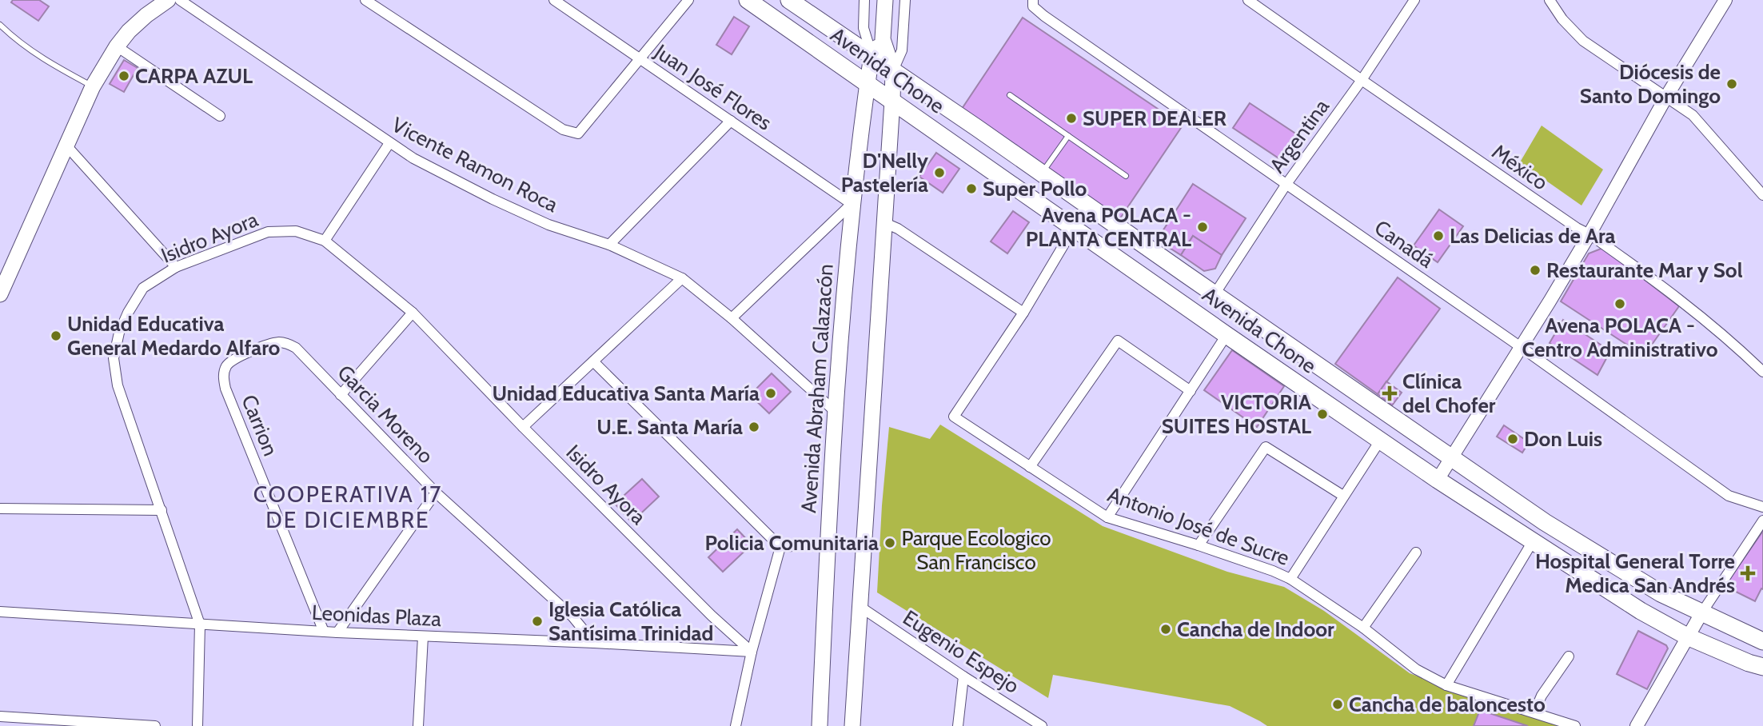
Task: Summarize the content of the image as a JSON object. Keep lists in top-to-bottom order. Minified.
{"streets":{"main road":["Avenida Chone","Avenida Abraham Calazacón"],"street":["Juan José Flores","Argentina","Vicente Ramon Roca","México","Isidro Ayora","Canadá","Garcia Moreno","Carrion","Antonio José de Sucre","Leonidas Plaza","Eugenio Espejo"]},"crossings":[["Avenida Chone","Argentina"],["Avenida Chone","Avenida Abraham Calazacón"],["Avenida Chone","Antonio José de Sucre"],["Juan José Flores","Avenida Abraham Calazacón"],["Argentina","México"],["Argentina","Canadá"],["Vicente Ramon Roca","Avenida Abraham Calazacón"],["Isidro Ayora","Leonidas Plaza"],["Garcia Moreno","Carrion"],["Garcia Moreno","Leonidas Plaza"],["Carrion","Leonidas Plaza"]],"districts":["COOPERATIVA 17 DE DICIEMBRE"],"parks":["Parque Ecologico San Francisco"],"places":{"other":["CARPA AZUL","Diócesis de Santo Domingo","SUPER DEALER","D'Nelly Pastelería","Super Pollo","Avena POLACA - PLANTA CENTRAL","Las Delicias de Ara","Restaurante Mar y Sol","Avena POLACA - Centro Administrativo","Unidad Educativa General Medardo Alfaro","Unidad Educativa Santa María","VICTORIA SUITES HOSTAL","U.E. Santa María","Don Luis","Policia Comunitaria","Iglesia Católica Santísima Trinidad","Cancha de Indoor","Cancha de baloncesto"],"health":["Clínica del Chofer","Hospital General Torre Medica San Andrés"]}}
